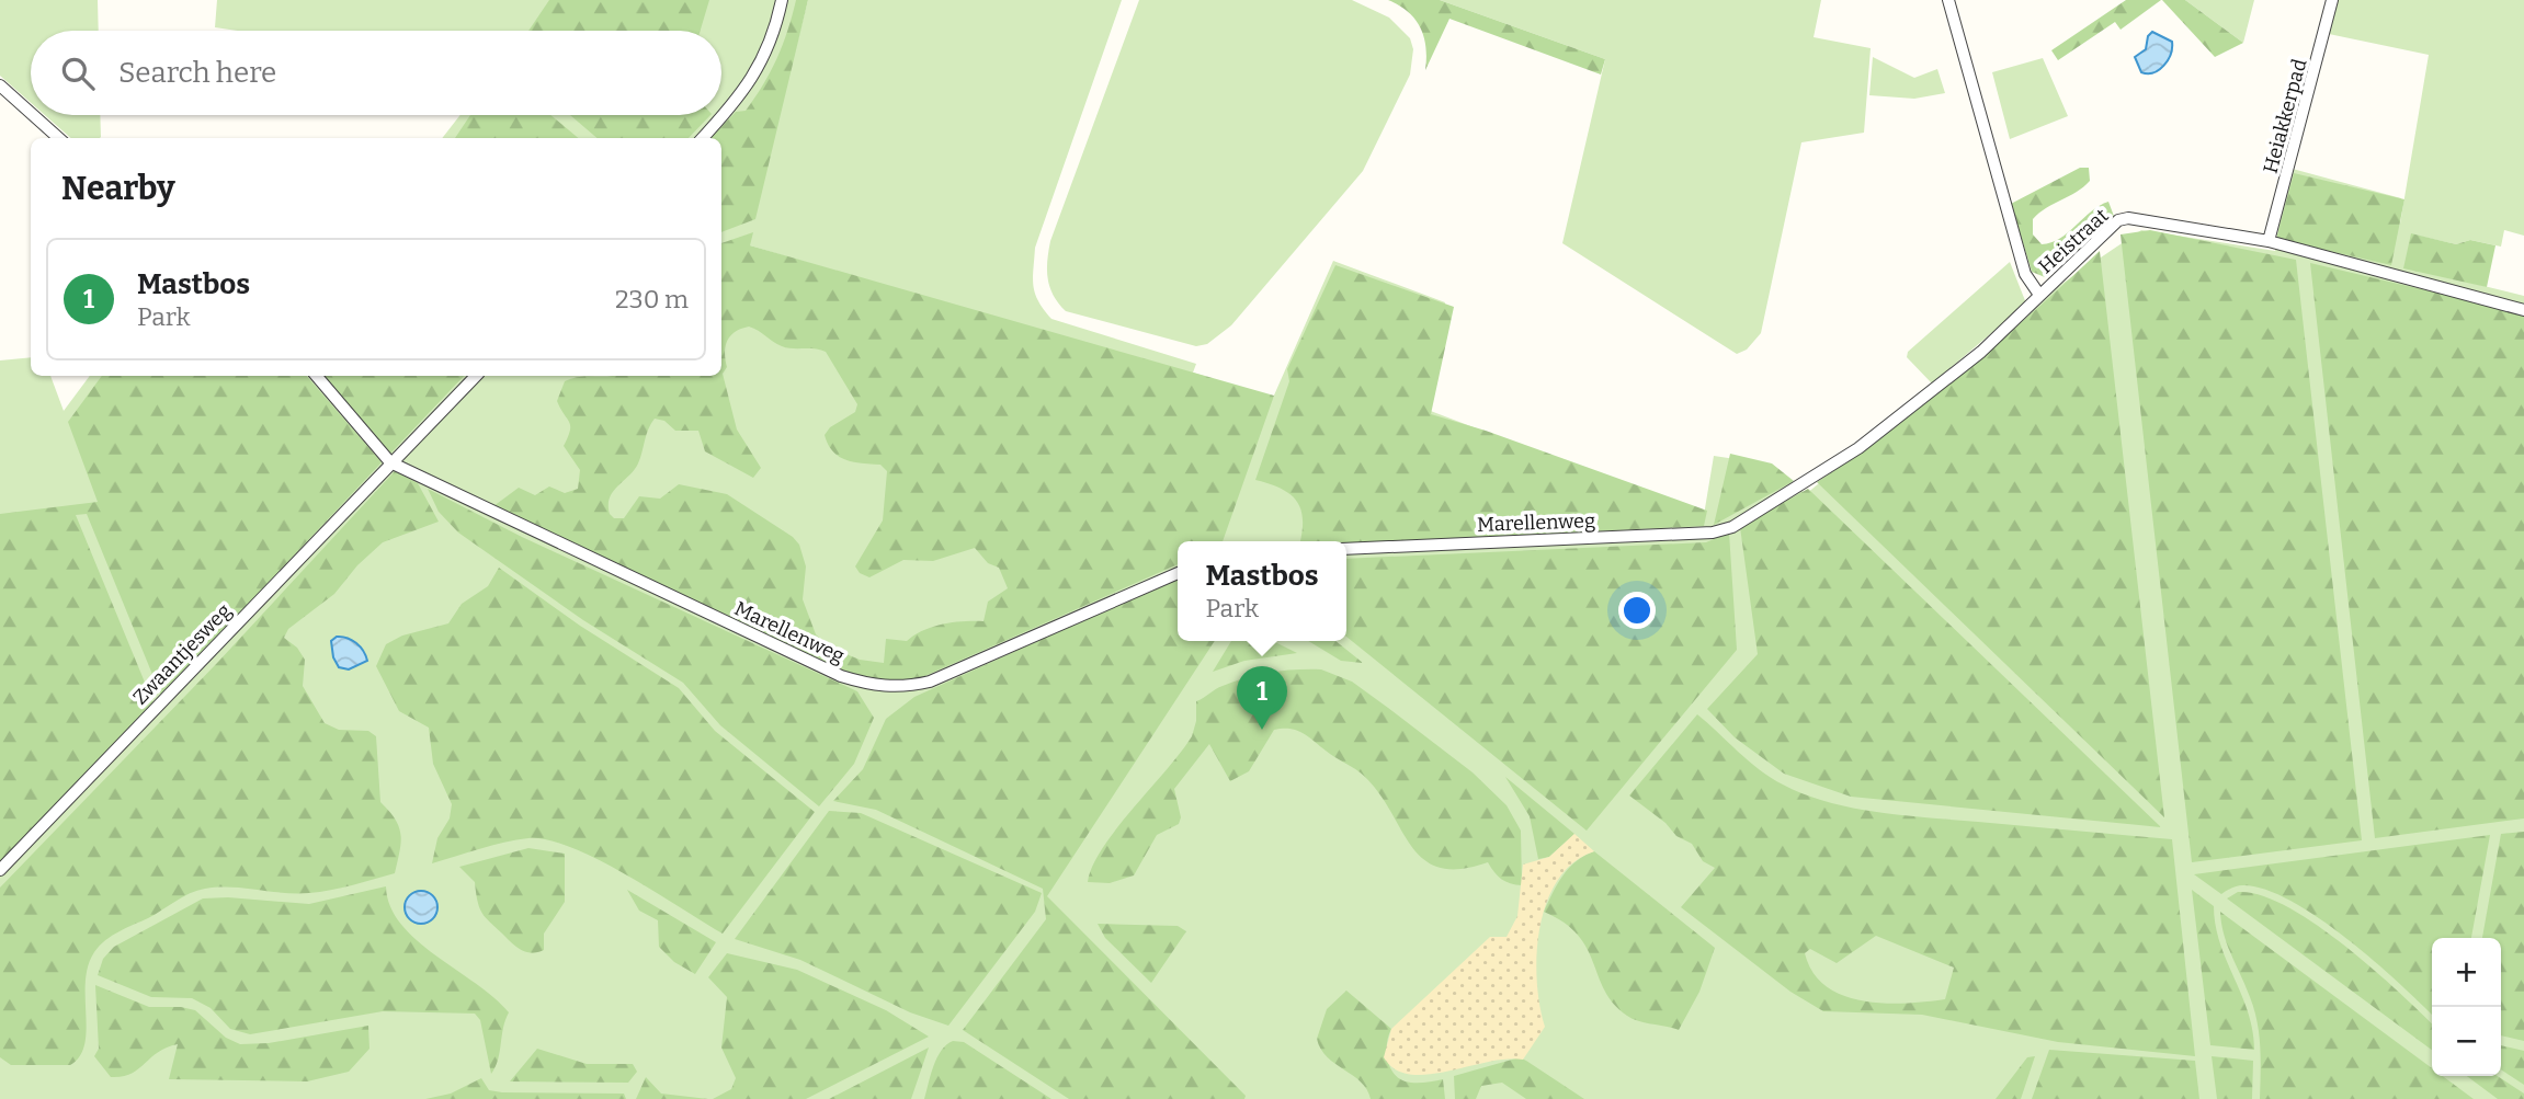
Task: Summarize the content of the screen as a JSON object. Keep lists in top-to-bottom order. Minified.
{"streets":{"street":["Heiakkerpad","Heistraat","Marellenweg","Zwaantjesweg"]},"crossings":[["Heiakkerpad","Heistraat"],["Heistraat","Marellenweg"],["Marellenweg","Zwaantjesweg"]],"page":{"search":"Search here","heading":"Nearby","list":[{"mark":"1","name":"Mastbos","note":"Park","value":"230 m"}],"popup":["Mastbos","Park"],"pins":"1","map_buttons":["+","−"]}}
